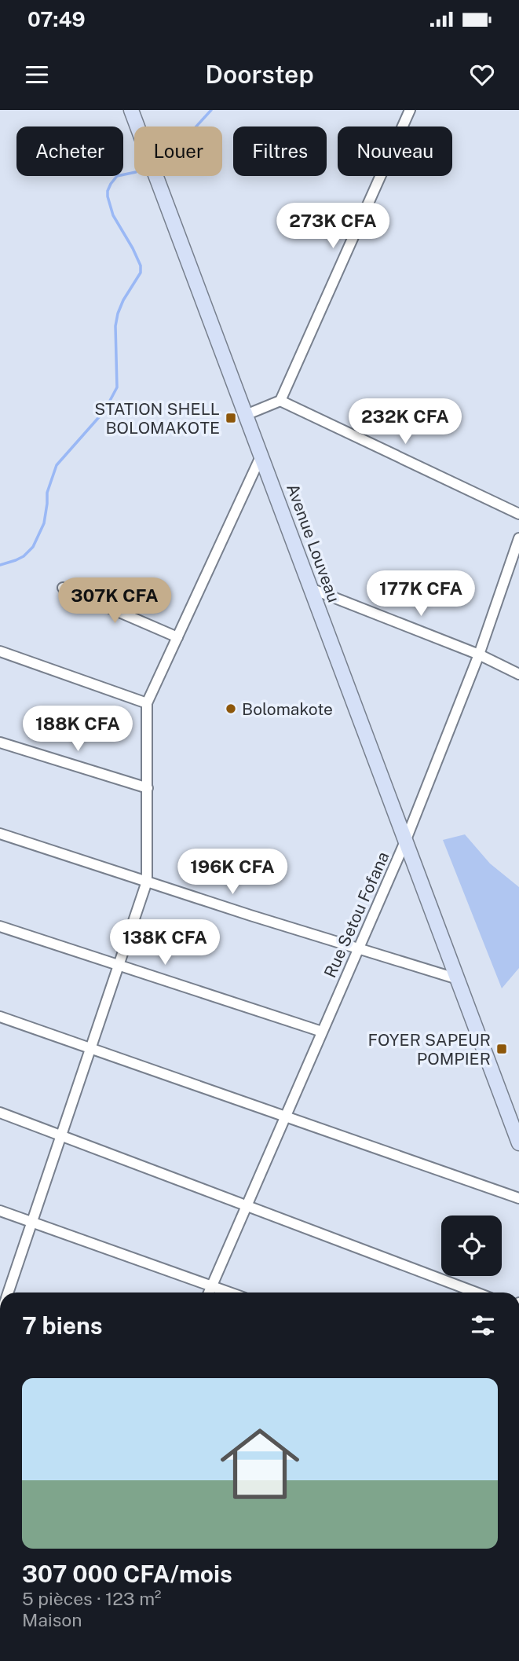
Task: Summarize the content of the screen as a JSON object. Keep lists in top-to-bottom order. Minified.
{"streets":{"main road":["Avenue Louveau"],"street":["Rue Setou Fofana"]},"crossings":[["Avenue Louveau","Rue Setou Fofana"]],"places":{"transit":["STATION SHELL BOLOMAKOTE","FOYER SAPEUR POMPIER"],"other":["Bolomakote"]},"page":{"status":"07:49","header":"Doorstep","chip":["Acheter","Louer","Filtres","Nouveau"],"price":["273K CFA","232K CFA","177K CFA","307K CFA","188K CFA","196K CFA","138K CFA"],"heading":"7 biens","list":[{"name":"307 000 CFA/mois","note":"5 pièces · 123 m² · Maison"}]}}
